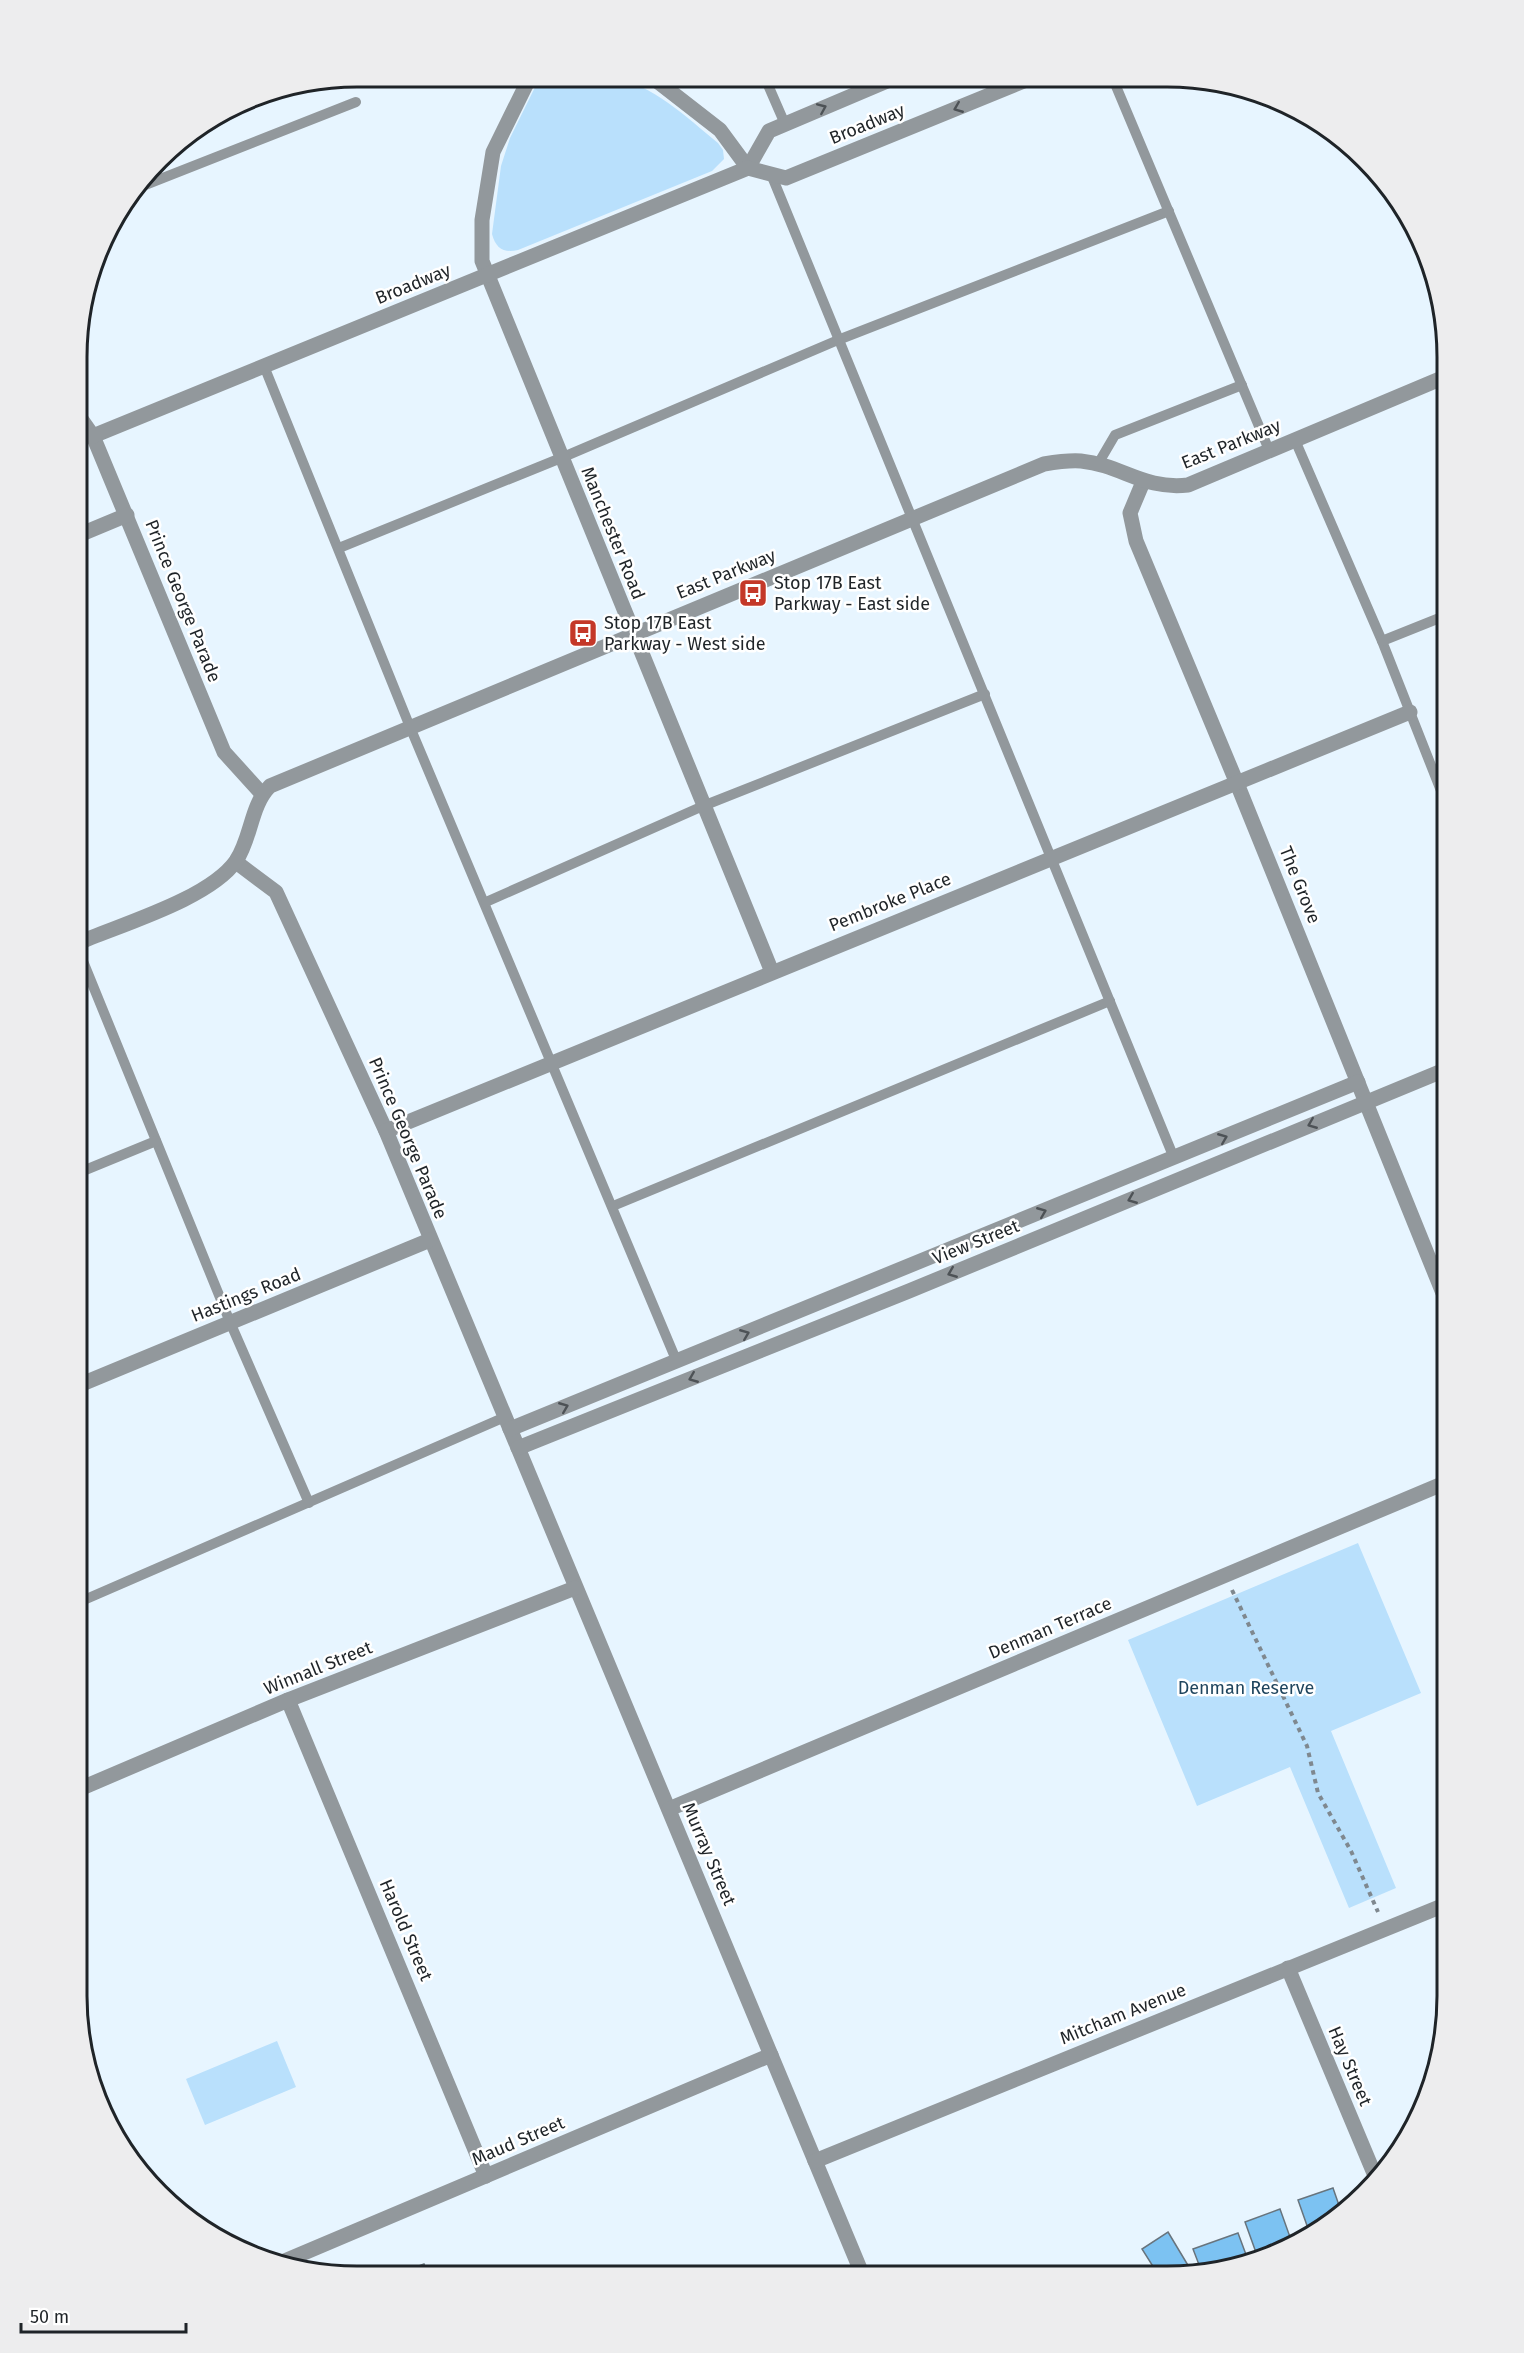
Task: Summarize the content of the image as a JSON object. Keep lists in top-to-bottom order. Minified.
{"streets":{"street":["Broadway","East Parkway","Manchester Road","Prince George Parade","The Grove","Pembroke Place","View Street","Hastings Road","Denman Terrace","Winnall Street","Murray Street","Harold Street","Mitcham Avenue","Hay Street","Maud Street"]},"crossings":[["Broadway","Manchester Road"],["Broadway","Prince George Parade"],["East Parkway","Manchester Road"],["East Parkway","Prince George Parade"],["East Parkway","The Grove"],["Manchester Road","Pembroke Place"],["Prince George Parade","Pembroke Place"],["Prince George Parade","View Street"],["Prince George Parade","Hastings Road"],["Prince George Parade","Murray Street"],["The Grove","Pembroke Place"],["The Grove","View Street"],["View Street","Murray Street"],["Denman Terrace","Murray Street"],["Winnall Street","Murray Street"],["Winnall Street","Harold Street"],["Murray Street","Mitcham Avenue"],["Murray Street","Maud Street"],["Harold Street","Maud Street"],["Mitcham Avenue","Hay Street"]],"parks":["Denman Reserve"],"places":{"bus stop":["Stop 17B East Parkway - East side","Stop 17B East Parkway - West side"]},"scale_bar":"50 m"}
